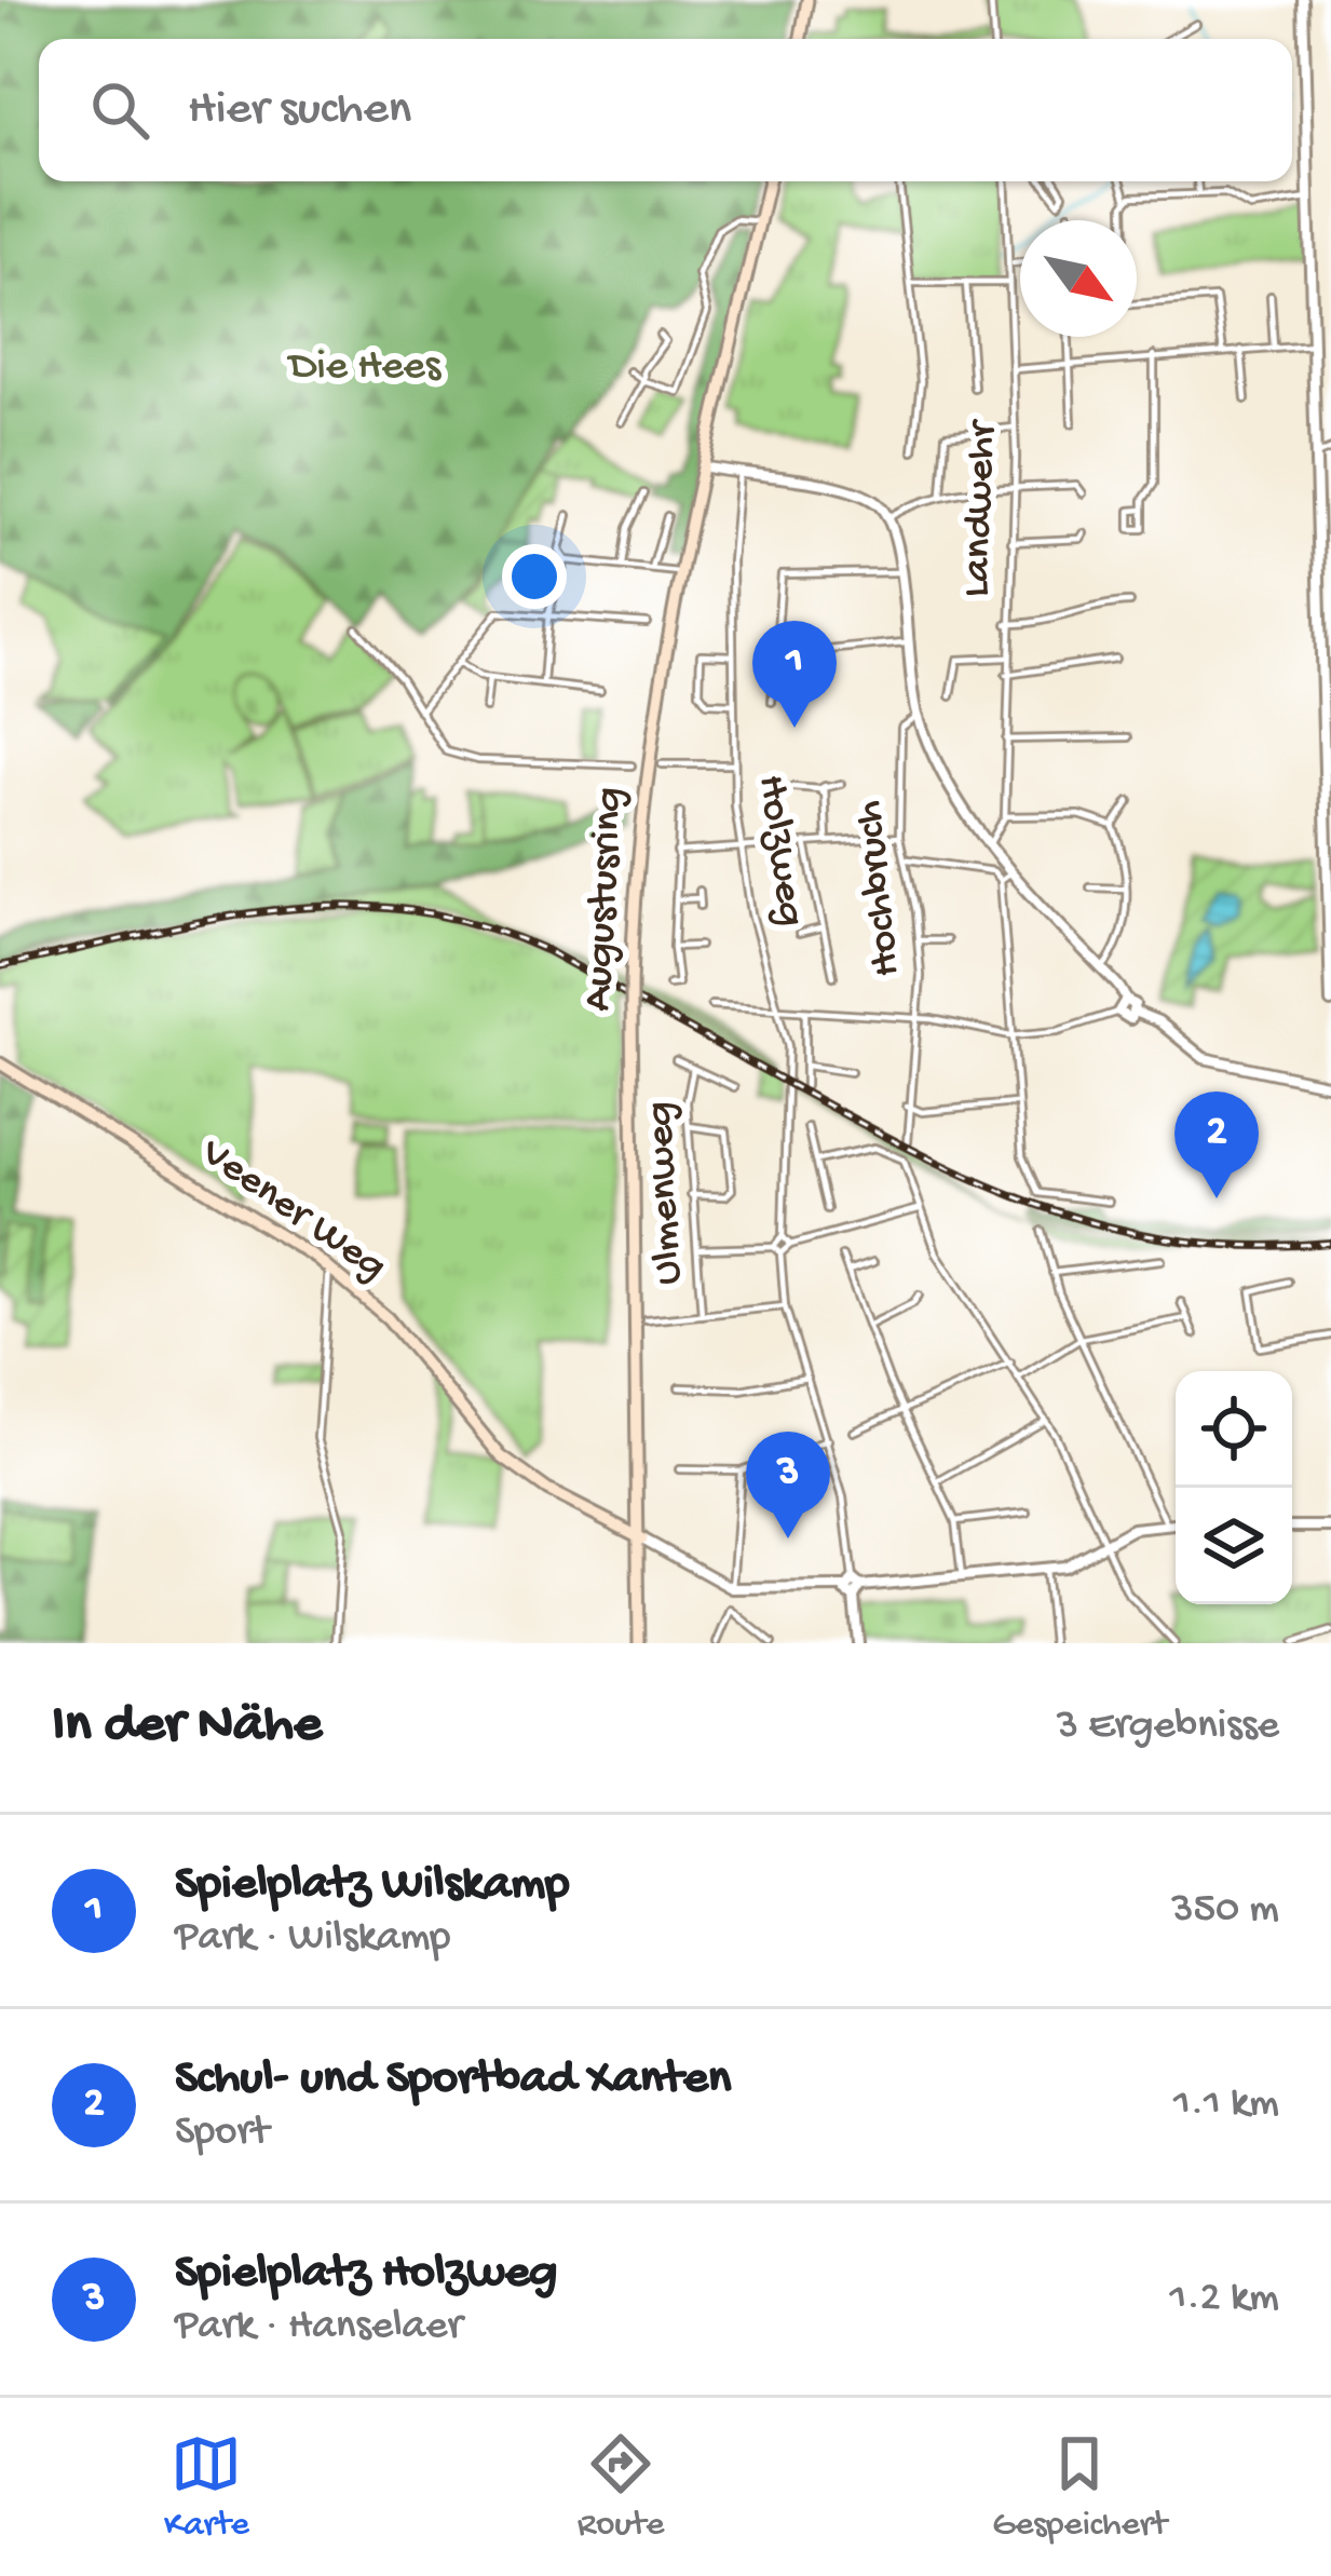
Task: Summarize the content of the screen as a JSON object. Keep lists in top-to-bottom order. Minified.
{"streets":{"main road":["Augustusring","Veener Weg"],"street":["Landwehr","Holzweg","Hochbruch","Ulmenweg"]},"crossings":[["Augustusring","Veener Weg"]],"parks":["Die Hees"],"north":"bottom right","page":{"search":"Hier suchen","pins":["1","2","3"],"heading":["In der Nähe","3 Ergebnisse"],"list":[{"mark":"1","name":"Spielplatz Wilskamp","note":"Park · Wilskamp","value":"350 m"},{"mark":"2","name":"Schul- und Sportbad Xanten","note":"Sport","value":"1.1 km"},{"mark":"3","name":"Spielplatz Holzweg","note":"Park · Hanselaer","value":"1.2 km"}],"nav":["Karte","Route","Gespeichert"]}}
